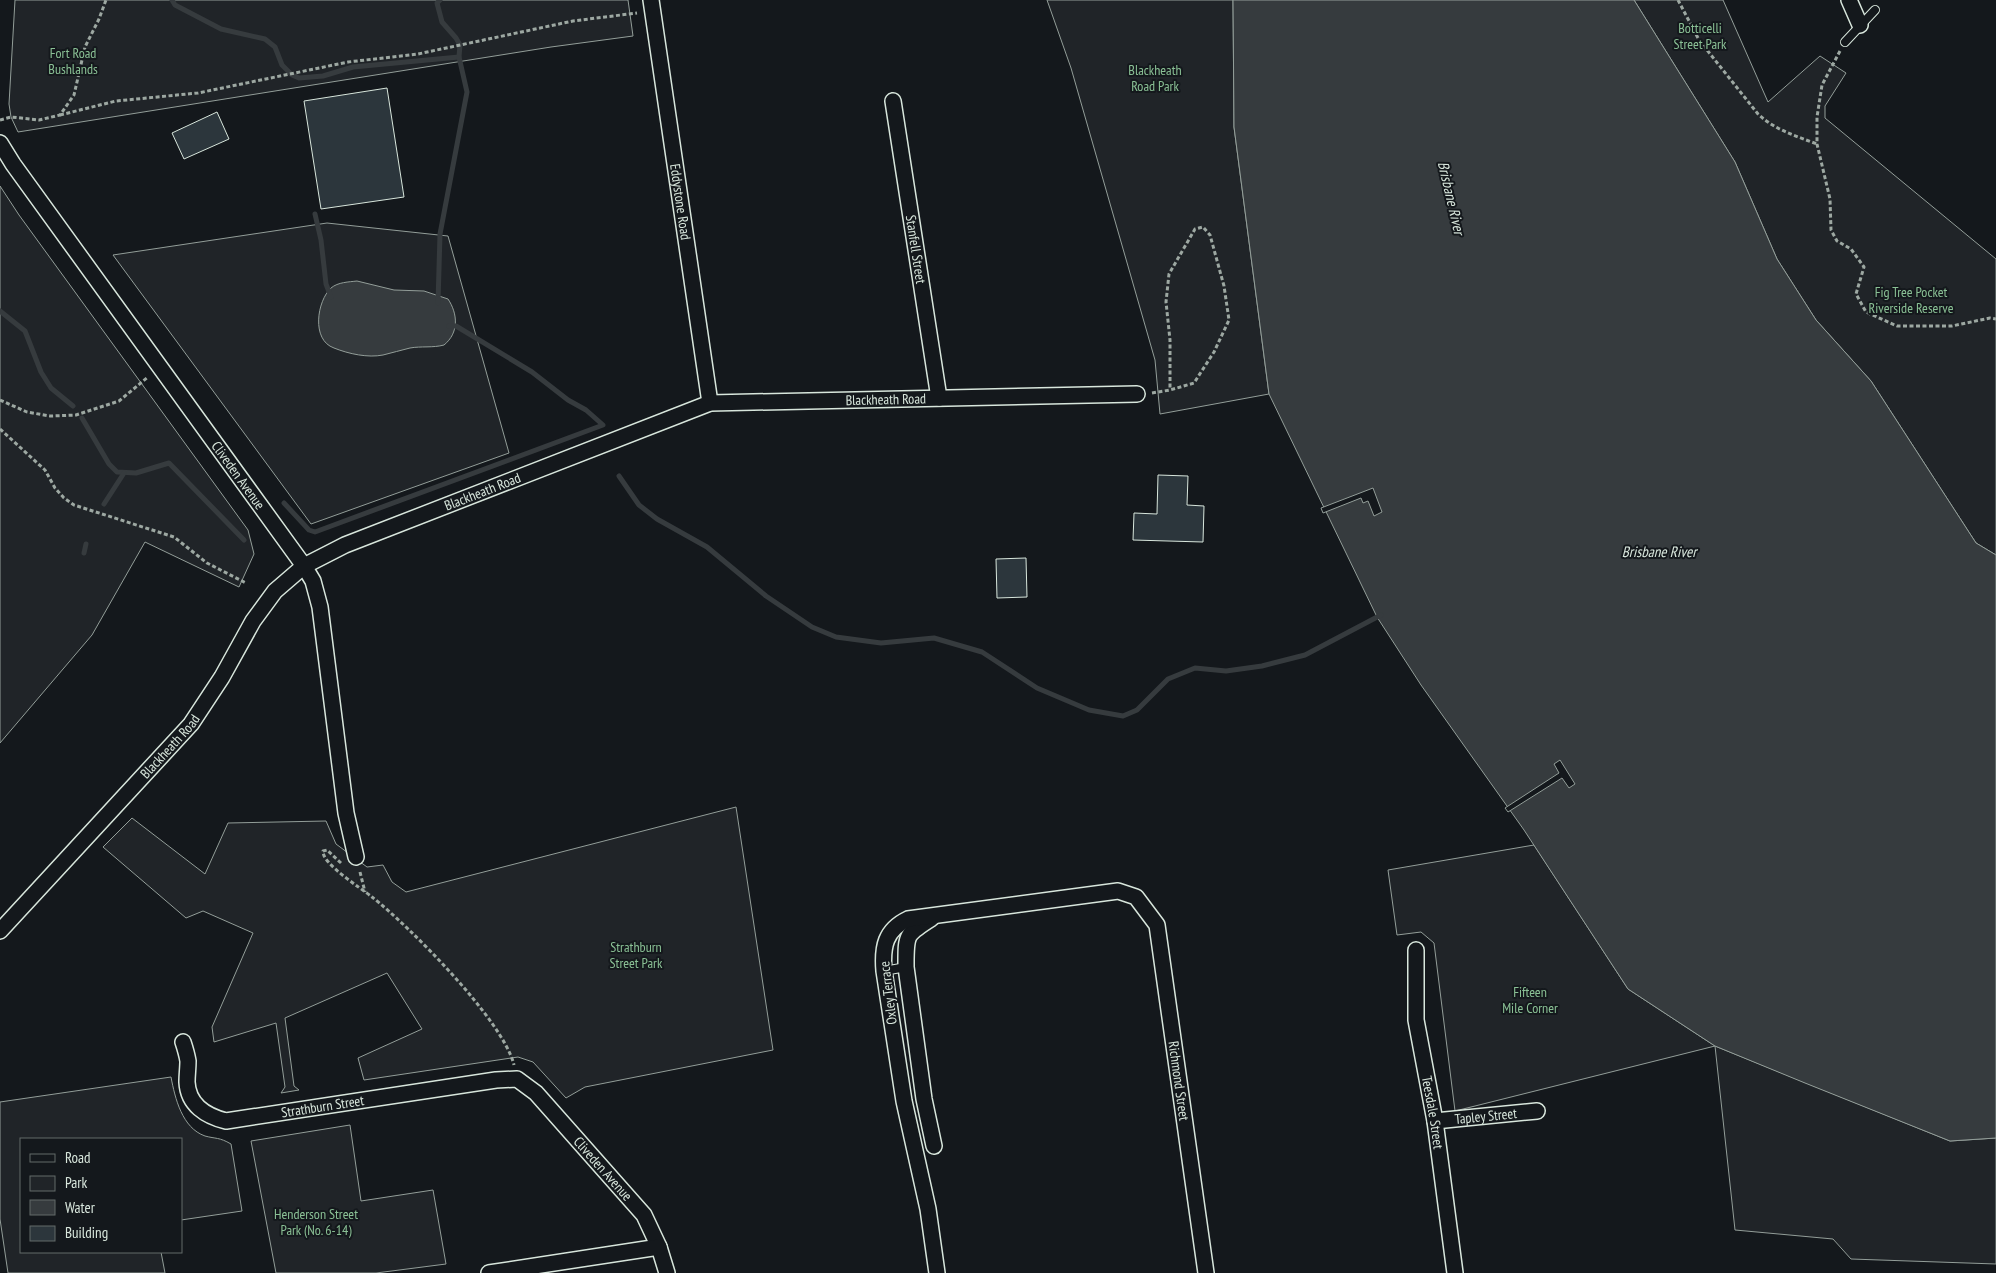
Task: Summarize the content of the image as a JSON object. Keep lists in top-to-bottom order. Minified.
{"streets":{"street":["Eddystone Road","Stanfell Street","Blackheath Road","Cliveden Avenue","Oxley Terrace","Richmond Street","Strathburn Street","Teesdale Street","Tapley Street"]},"crossings":[["Eddystone Road","Blackheath Road"],["Stanfell Street","Blackheath Road"],["Blackheath Road","Cliveden Avenue"],["Cliveden Avenue","Strathburn Street"],["Oxley Terrace","Richmond Street"],["Teesdale Street","Tapley Street"]],"water":["Brisbane River"],"parks":["Botticelli Street Park","Fort Road Bushlands","Blackheath Road Park","Fig Tree Pocket Riverside Reserve","Strathburn Street Park","Fifteen Mile Corner","Henderson Street Park (No. 6-14)"],"legend":["Road","Park","Water","Building"]}
